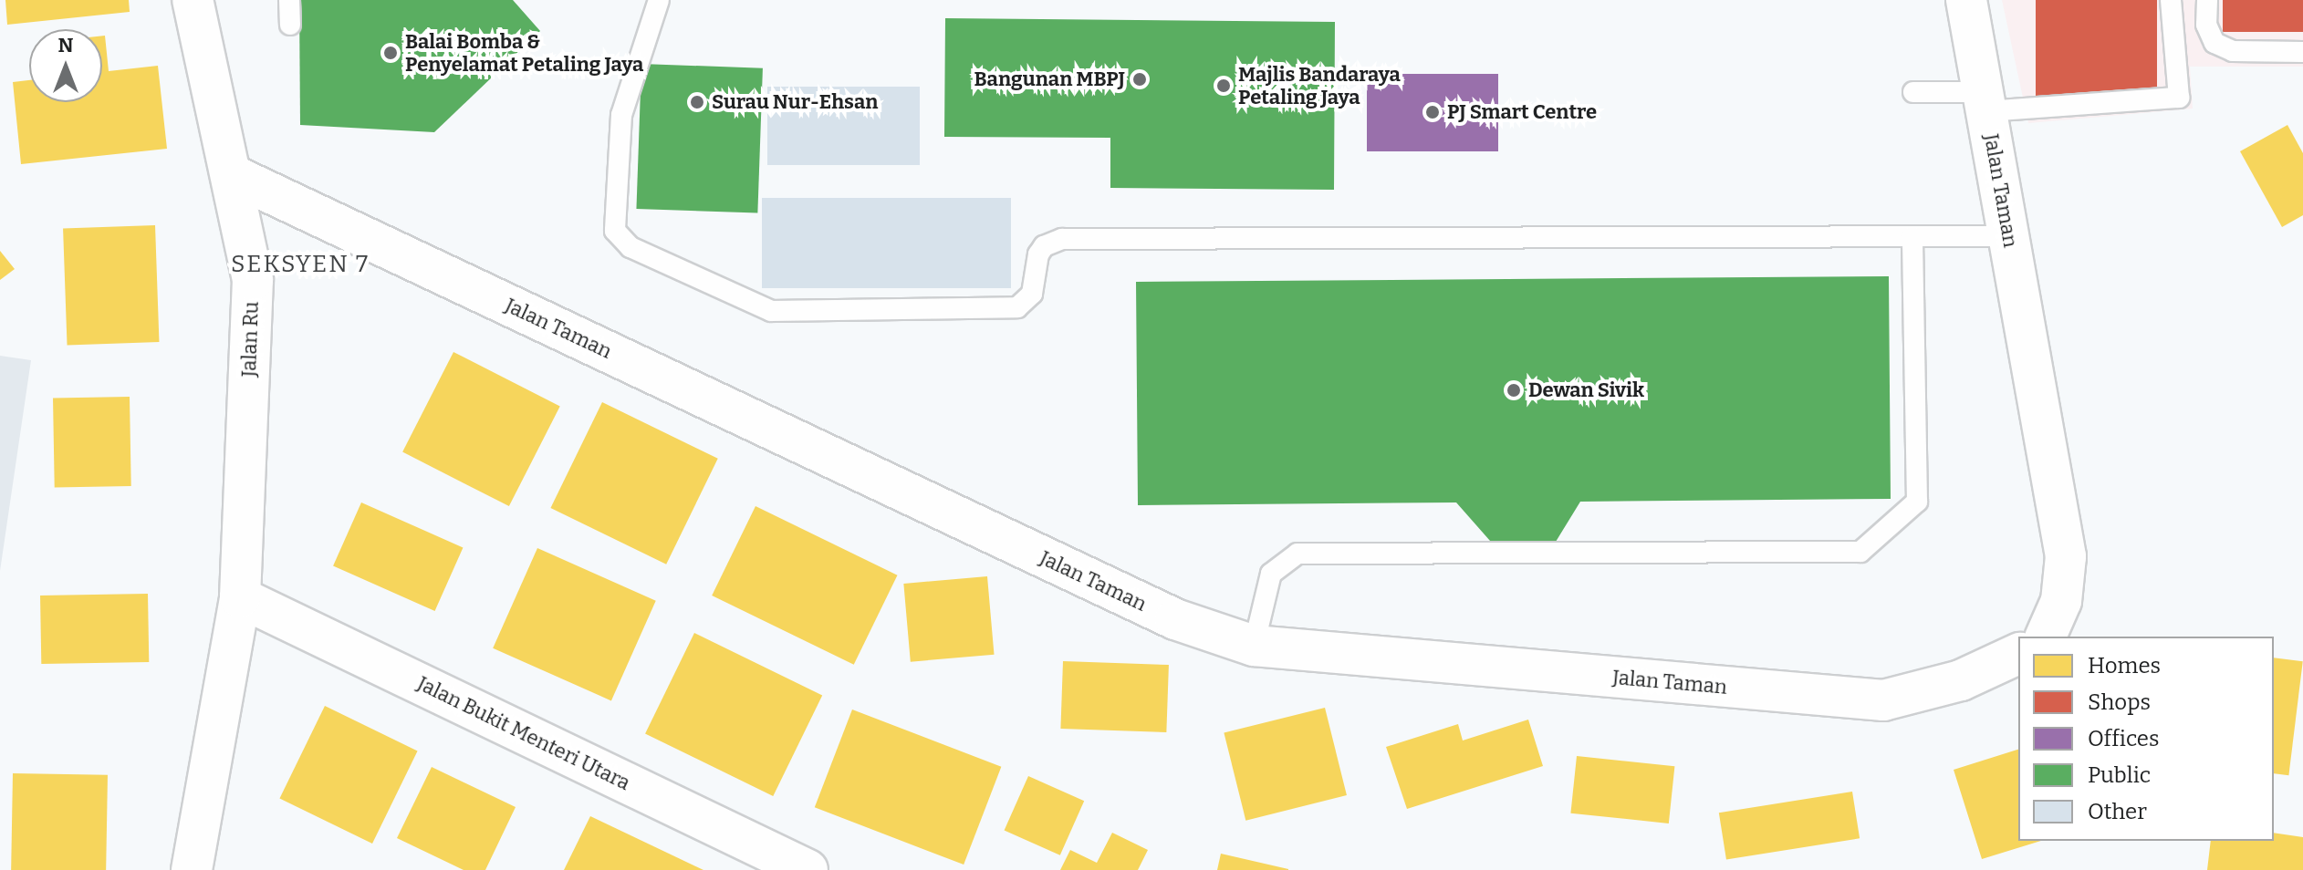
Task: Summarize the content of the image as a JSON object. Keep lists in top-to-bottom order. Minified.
{"streets":{"street":["Jalan Taman","Jalan Ru","Jalan Bukit Menteri Utara"]},"crossings":[["Jalan Taman","Jalan Ru"],["Jalan Ru","Jalan Bukit Menteri Utara"]],"districts":["SEKSYEN 7"],"places":["Balai Bomba & Penyelamat Petaling Jaya","Bangunan MBPJ","Majlis Bandaraya Petaling Jaya","Surau Nur-Ehsan","PJ Smart Centre","Dewan Sivik"],"legend":["Homes","Shops","Offices","Public","Other"],"north":"top"}
